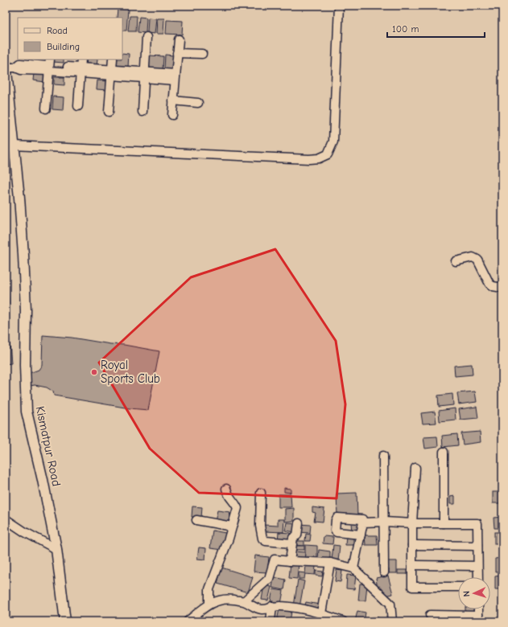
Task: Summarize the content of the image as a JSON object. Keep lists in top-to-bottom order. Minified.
{"streets":{"street":["Kismatpur Road"]},"places":["Royal Sports Club"],"legend":["Road","Building"],"scale_bar":"100 m","north":"left"}
